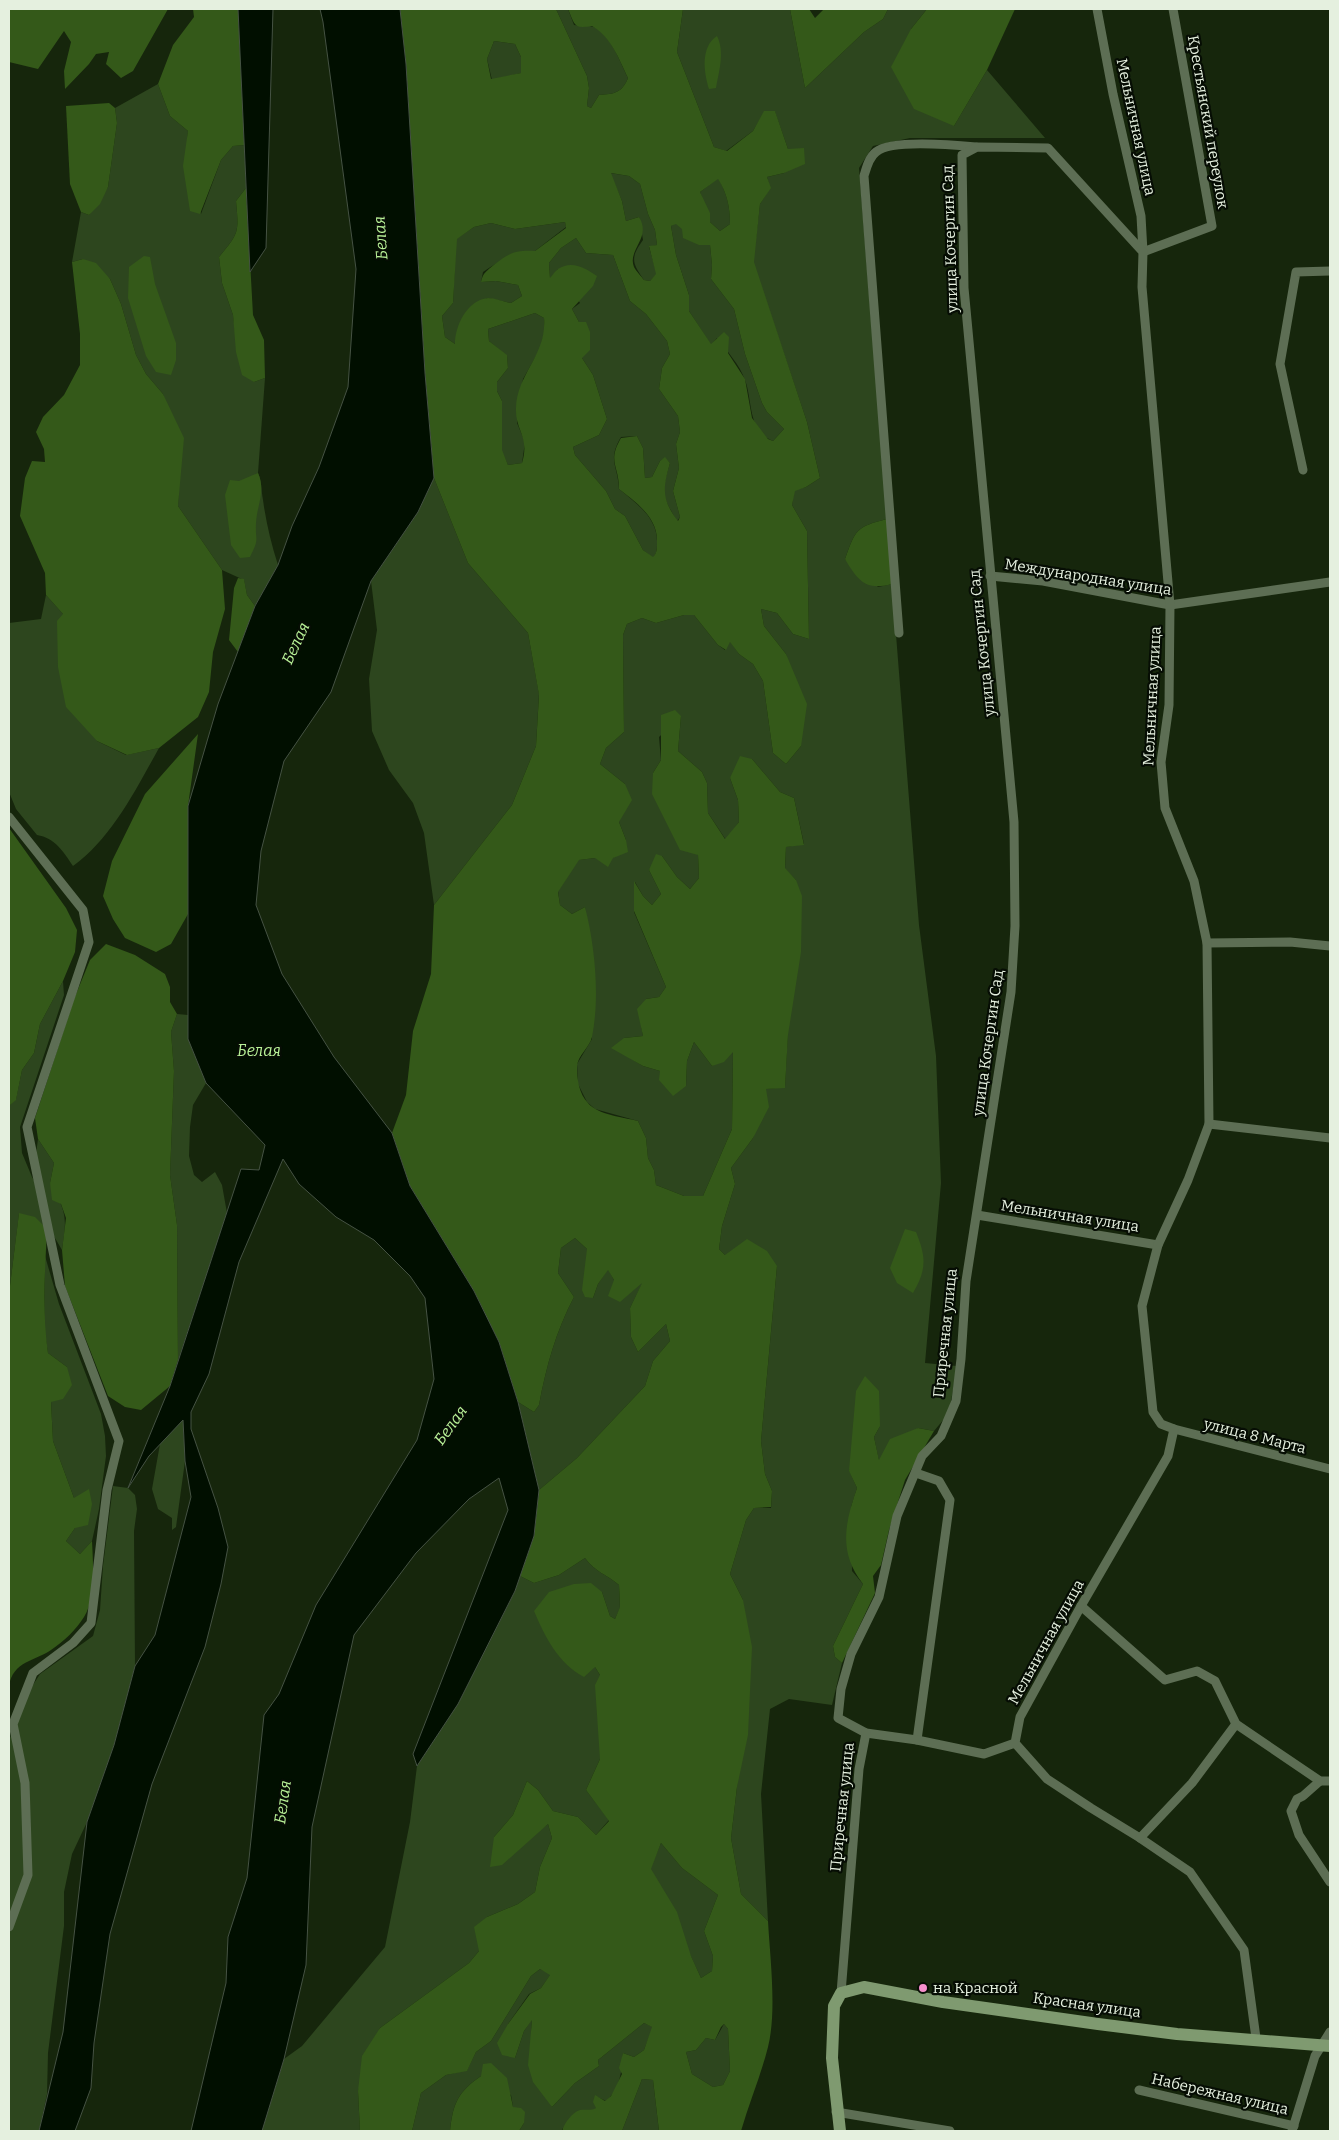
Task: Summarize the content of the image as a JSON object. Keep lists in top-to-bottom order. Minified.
{"streets":{"street":["Крестьянский переулок","Мельничная улица","улица Кочергин Сад","Международная улица","Приречная улица","улица 8 Марта","Красная улица","Набережная улица"]},"crossings":[["Крестьянский переулок","Мельничная улица"],["Мельничная улица","улица Кочергин Сад"],["Мельничная улица","Международная улица"],["Мельничная улица","Приречная улица"],["Мельничная улица","улица 8 Марта"],["улица Кочергин Сад","Международная улица"],["улица Кочергин Сад","Приречная улица"],["Приречная улица","Красная улица"],["Красная улица","Набережная улица"]],"water":["Белая"],"places":["на Красной"]}
